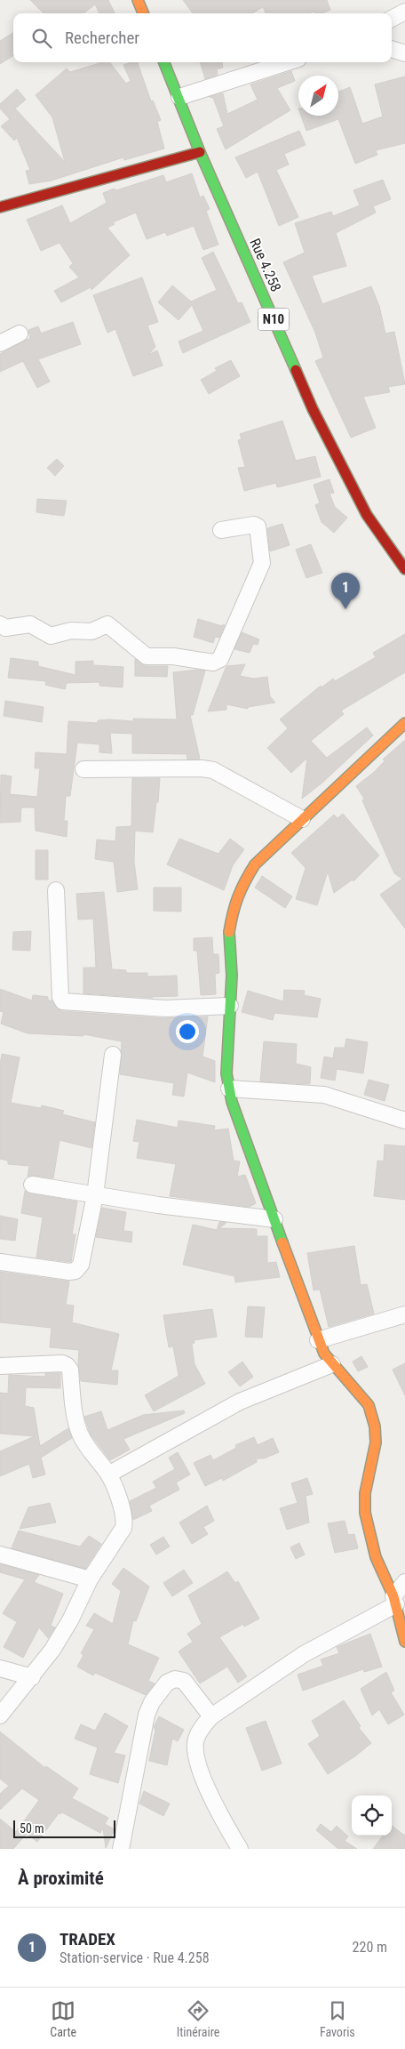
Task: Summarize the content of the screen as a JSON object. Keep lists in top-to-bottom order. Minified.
{"streets":{"main road":["Rue 4.258","N10"]},"scale_bar":"50 m","north":"top right","page":{"search":"Rechercher","pins":"1","scale":"50 m","heading":"À proximité","list":[{"mark":"1","name":"TRADEX","note":"Station-service · Rue 4.258","value":"220 m"}],"nav":["Carte","Itinéraire","Favoris"]}}
